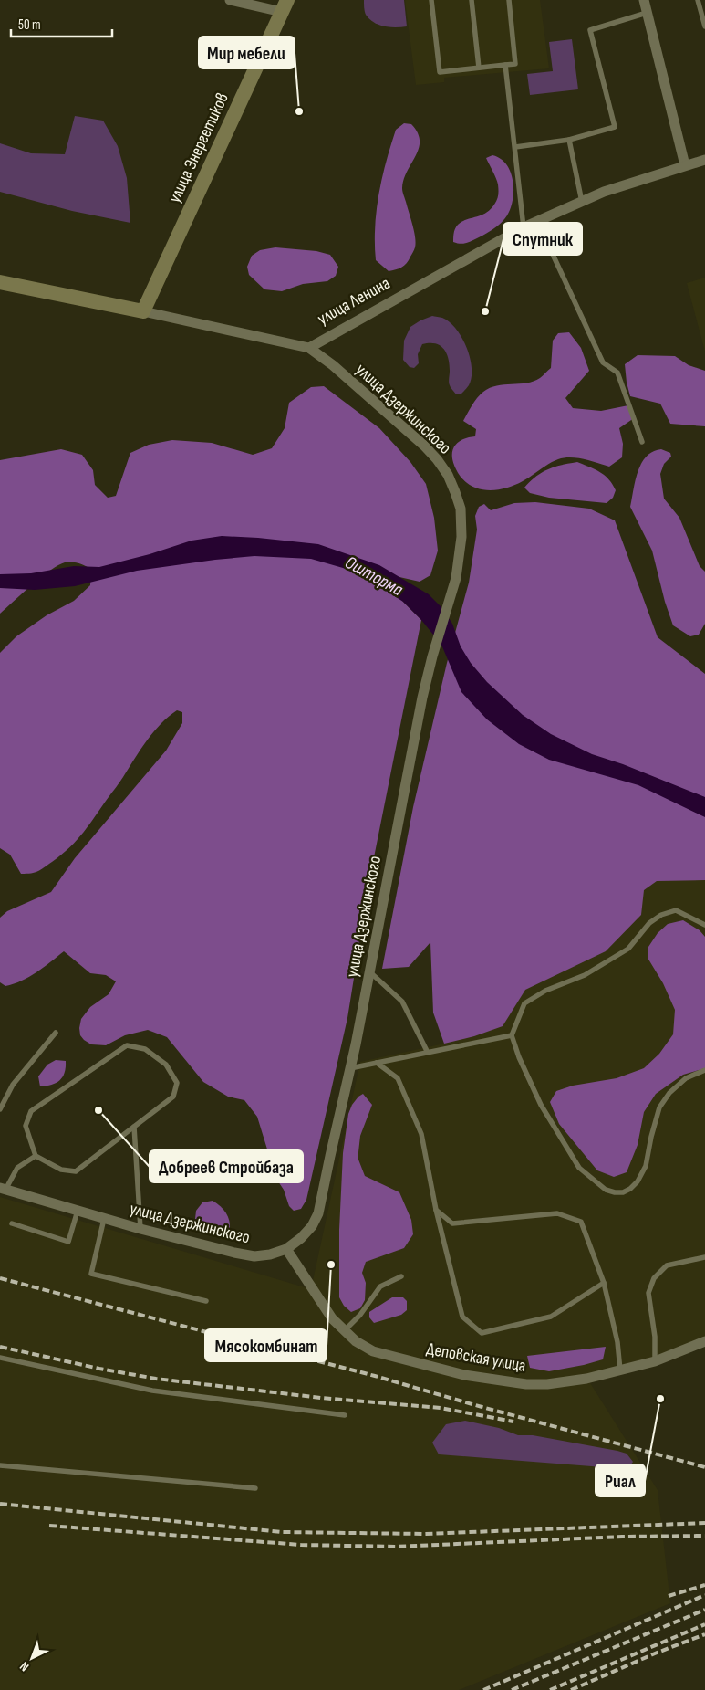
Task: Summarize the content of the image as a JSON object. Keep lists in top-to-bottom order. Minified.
{"streets":{"street":["улица Энергетиков","улица Ленина","улица Дзержинского","Деповская улица"]},"crossings":[["улица Энергетиков","улица Ленина"],["улица Ленина","улица Дзержинского"],["улица Дзержинского","Деповская улица"]],"water":["Ошторма"],"places":["Мир мебели","Спутник","Добреев Стройбаза","Мясокомбинат","Риал"],"scale_bar":"50 m","north":"bottom left"}
